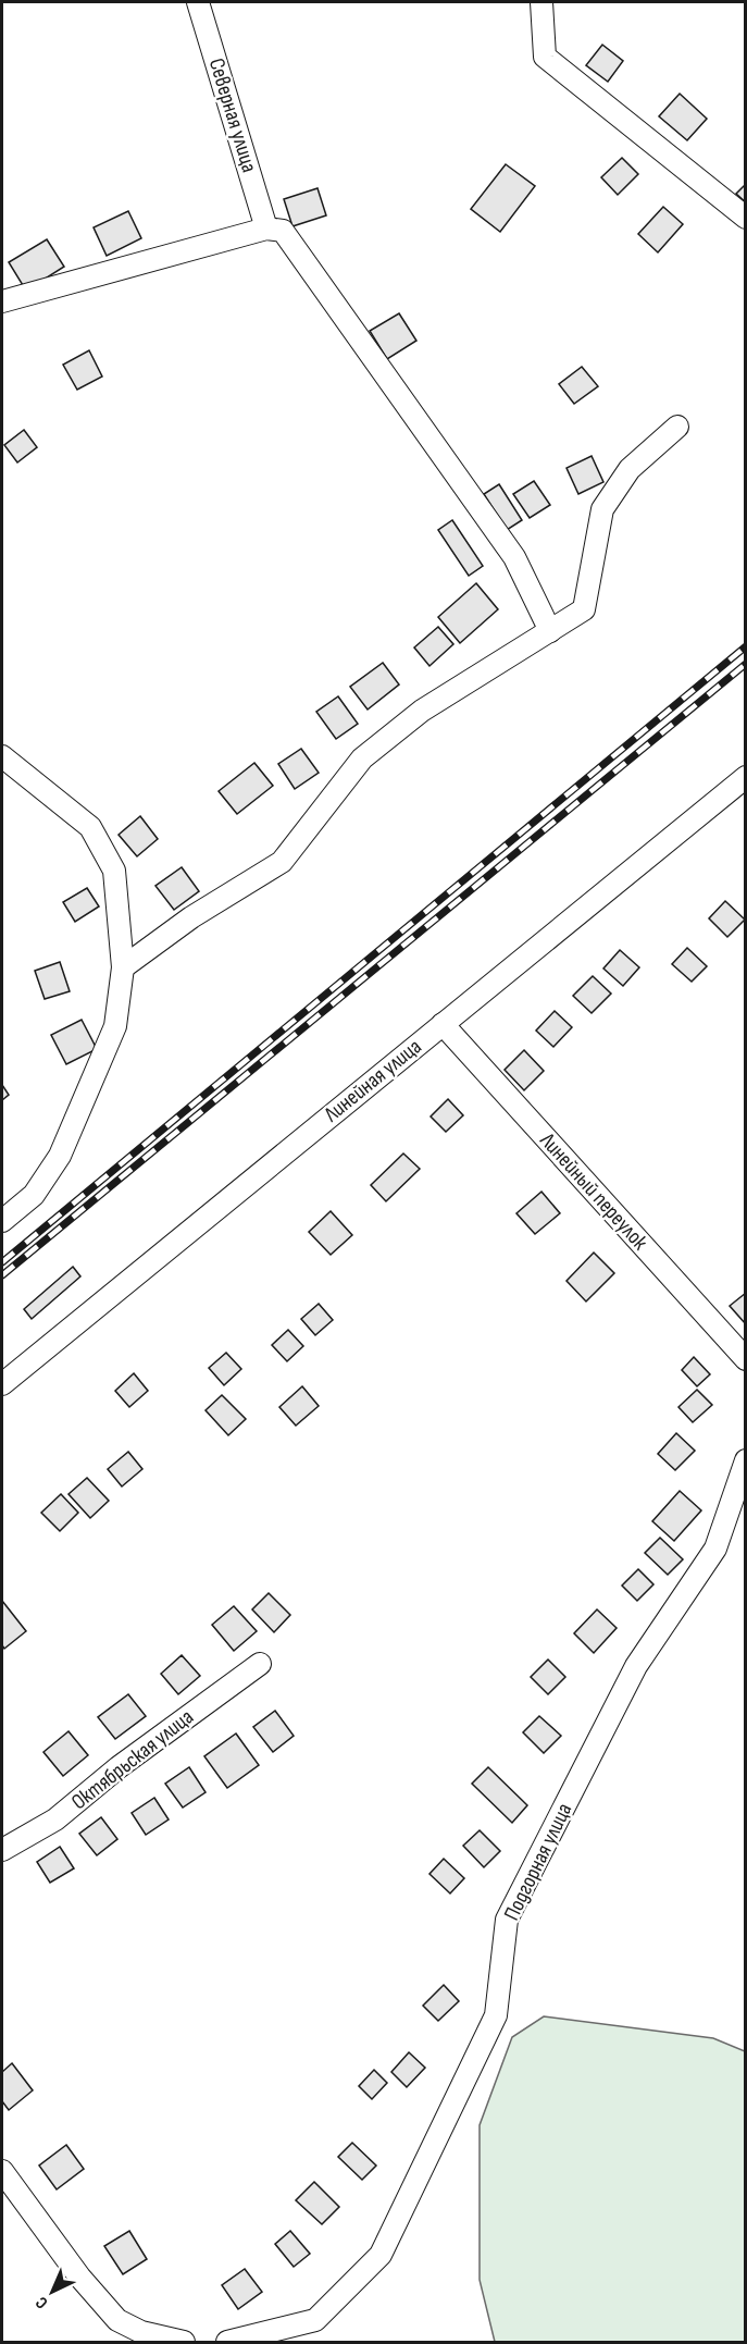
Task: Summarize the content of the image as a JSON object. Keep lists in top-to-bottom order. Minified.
{"streets":{"street":["Северная улица","Линейная улица","Линейный переулок","Октябрьская улица","Подгорная улица"]},"crossings":[["Линейная улица","Линейный переулок"]],"north":"bottom left"}
